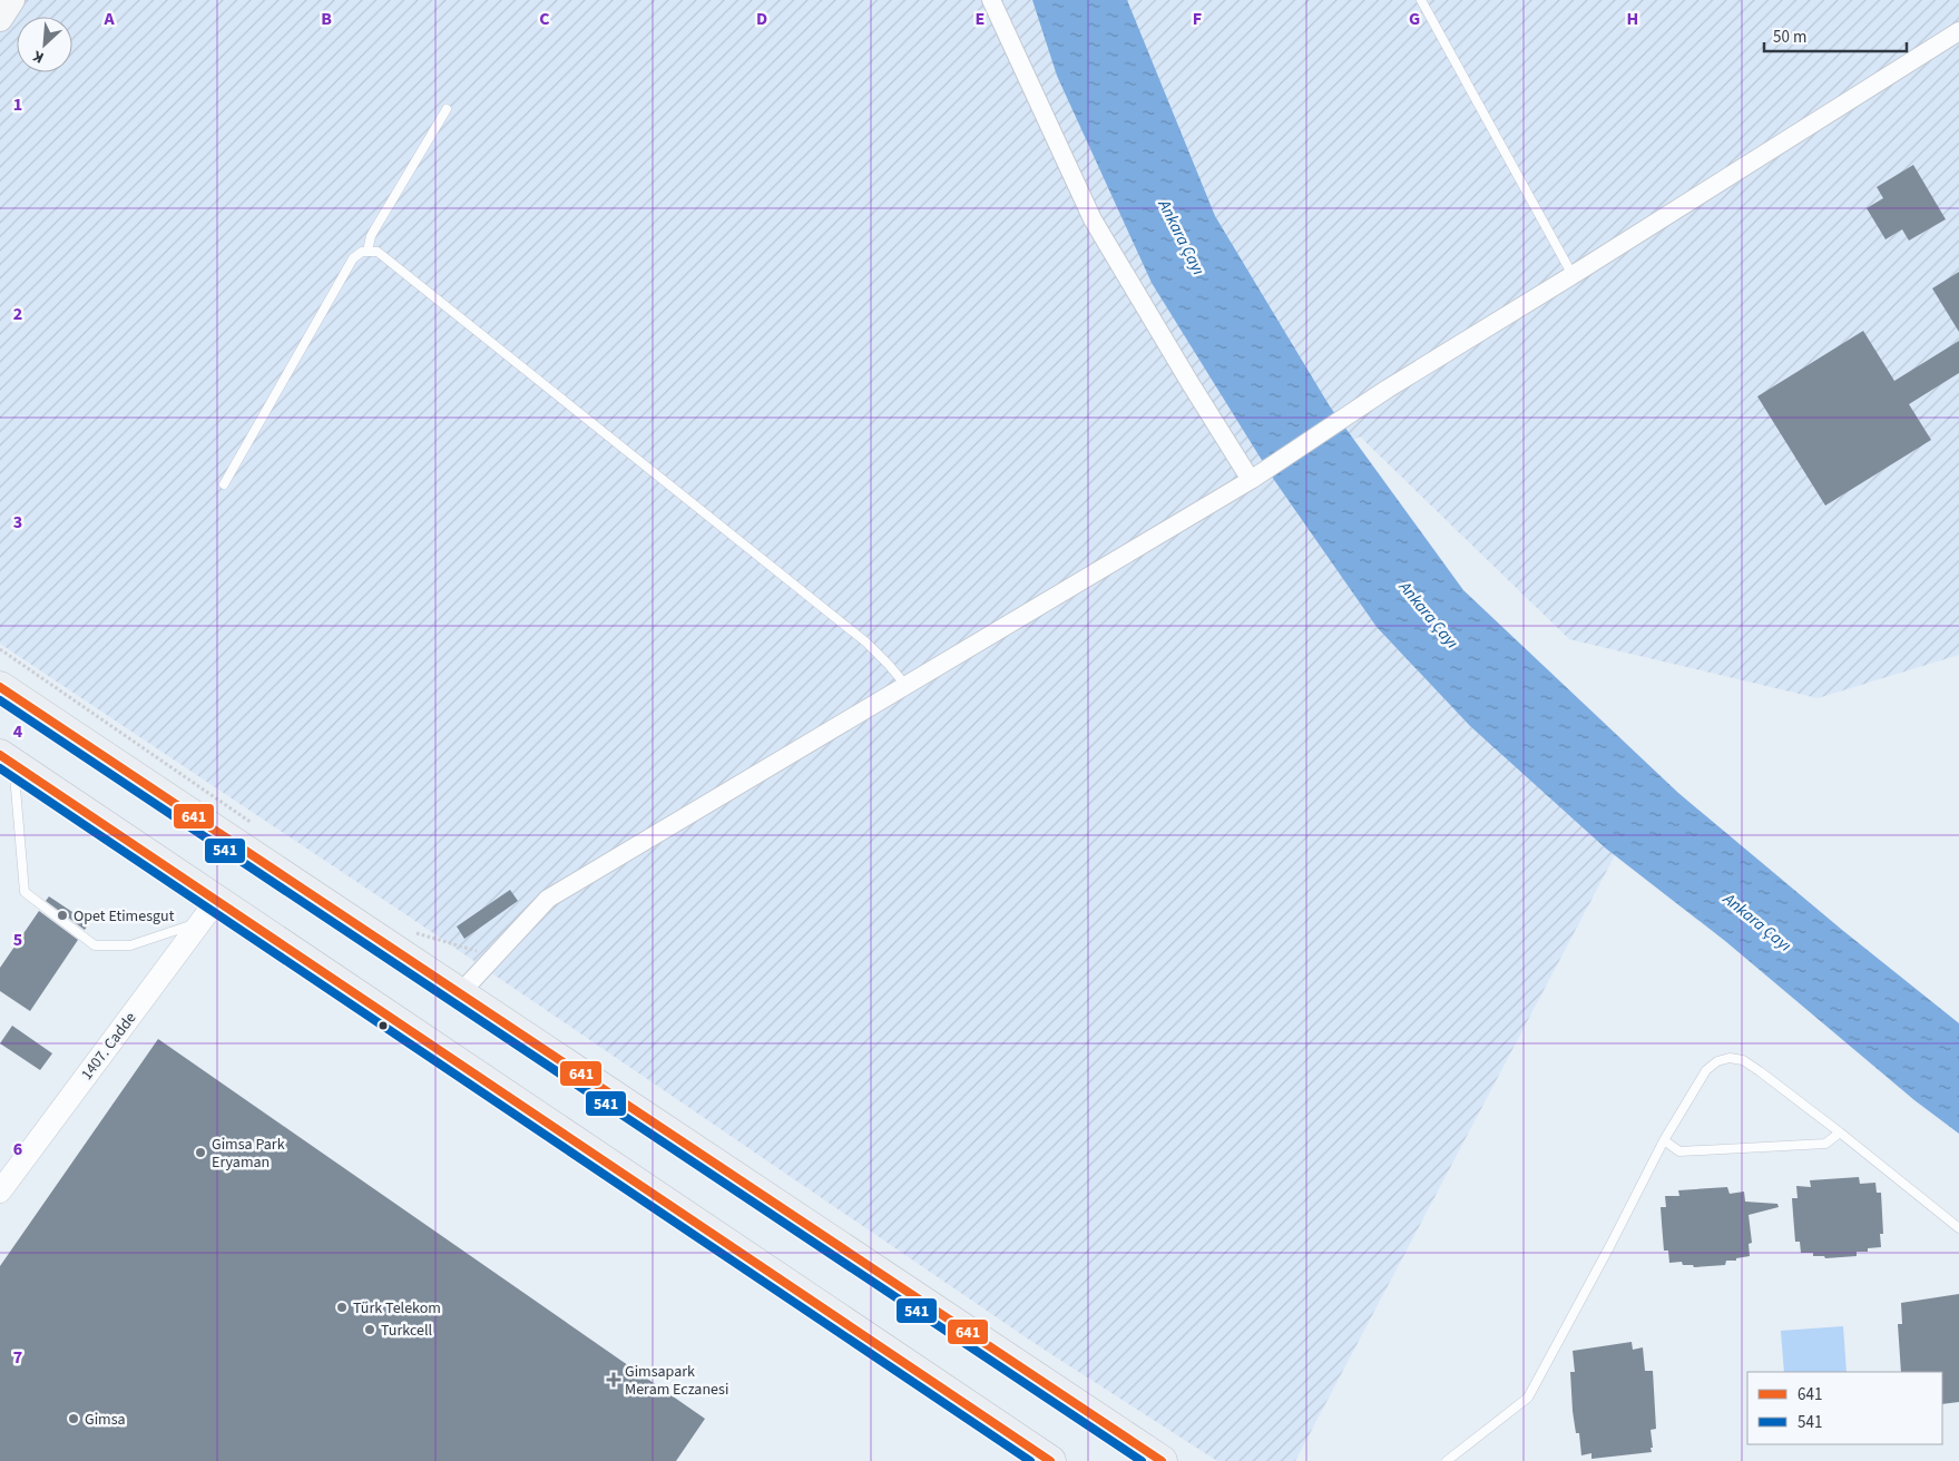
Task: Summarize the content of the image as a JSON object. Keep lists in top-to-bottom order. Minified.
{"streets":{"street":["1407. Cadde"]},"water":["Ankara Çayı"],"places":{"other":["Opet Etimesgut","Gimsa Park Eryaman","Türk Telekom","Turkcell","Gimsa"],"health":["Gimsapark Meram Eczanesi"]},"lines":["transit line 641","transit line 541"],"legend":["641","541"],"scale_bar":"50 m","north":"bottom left","grid":{"columns":["A","B","C","D","E","F","G","H"],"rows":["1","2","3","4","5","6","7"]}}
